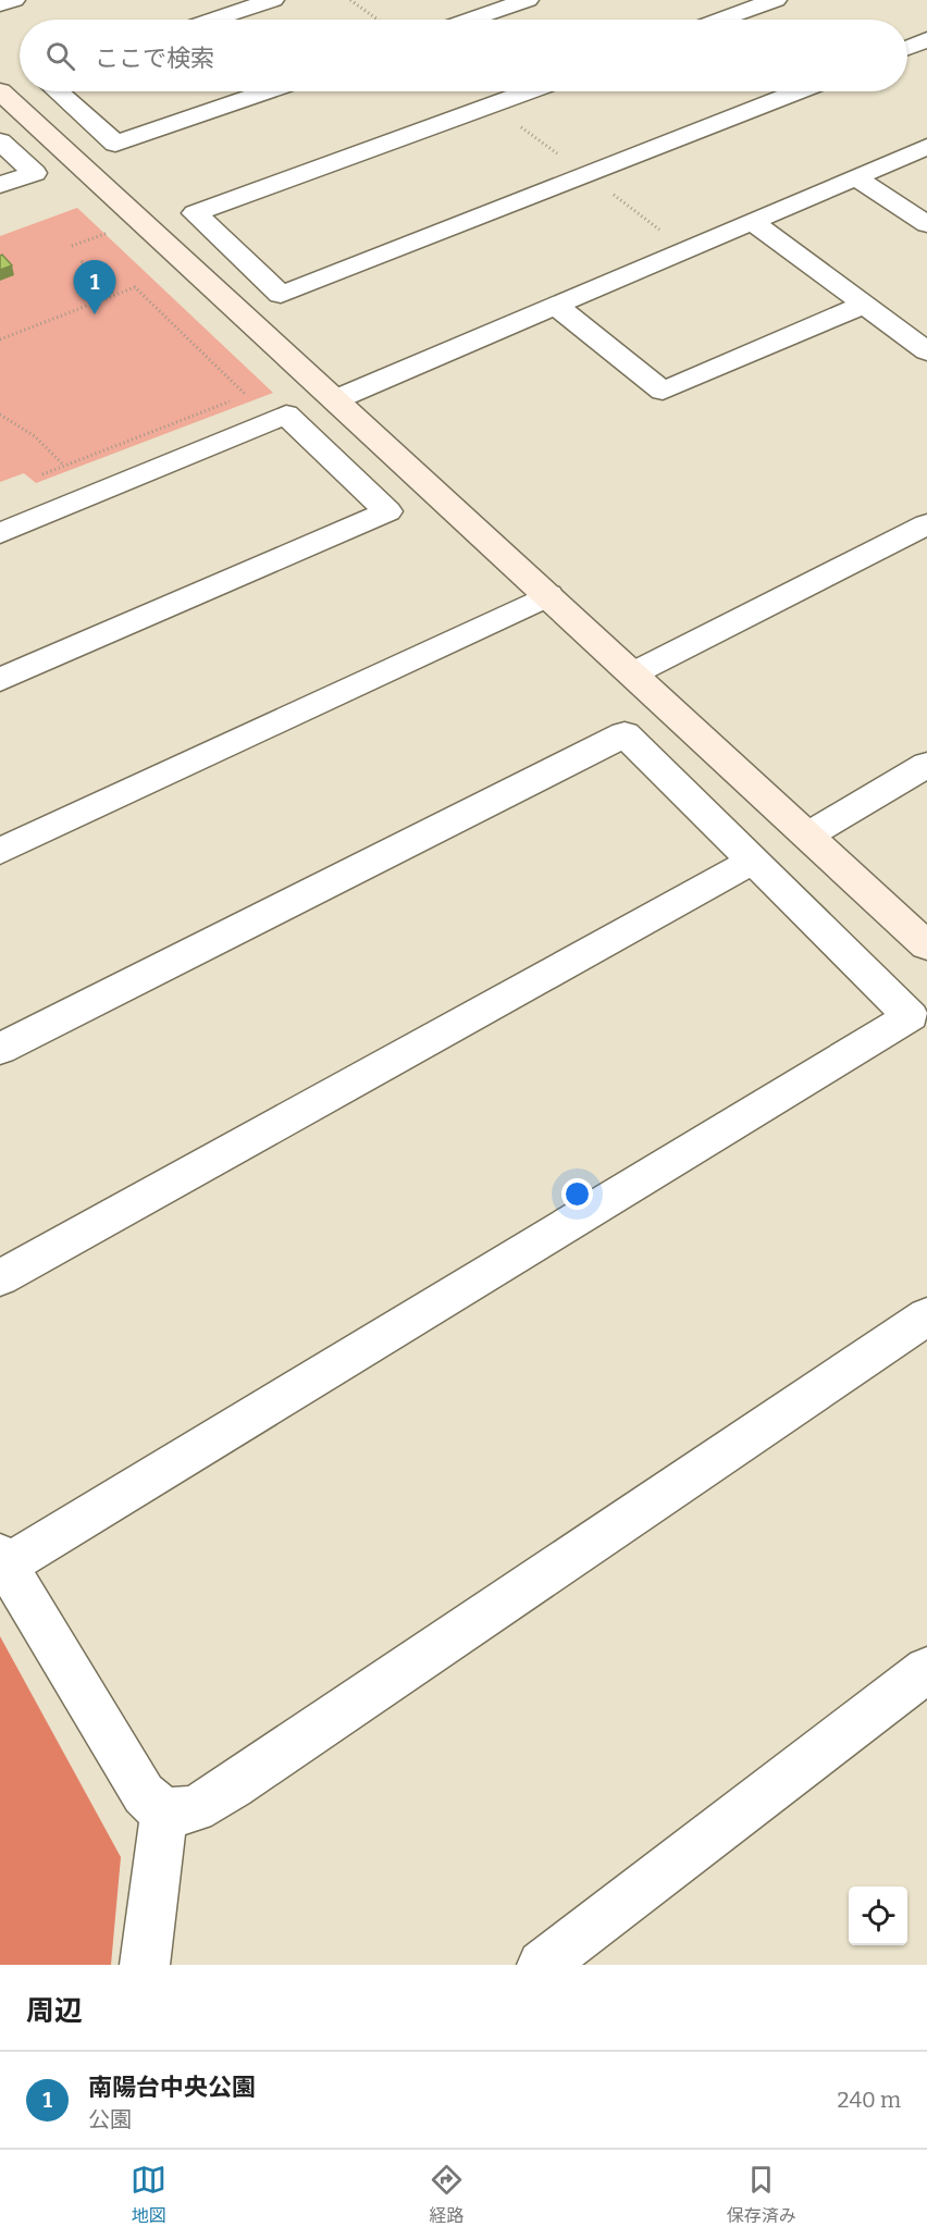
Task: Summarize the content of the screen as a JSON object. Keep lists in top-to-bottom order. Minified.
{"page":{"search":"ここで検索","pins":"1","heading":"周辺","list":[{"mark":"1","name":"南陽台中央公園","note":"公園","value":"240 m"}],"nav":["地図","経路","保存済み"]}}
